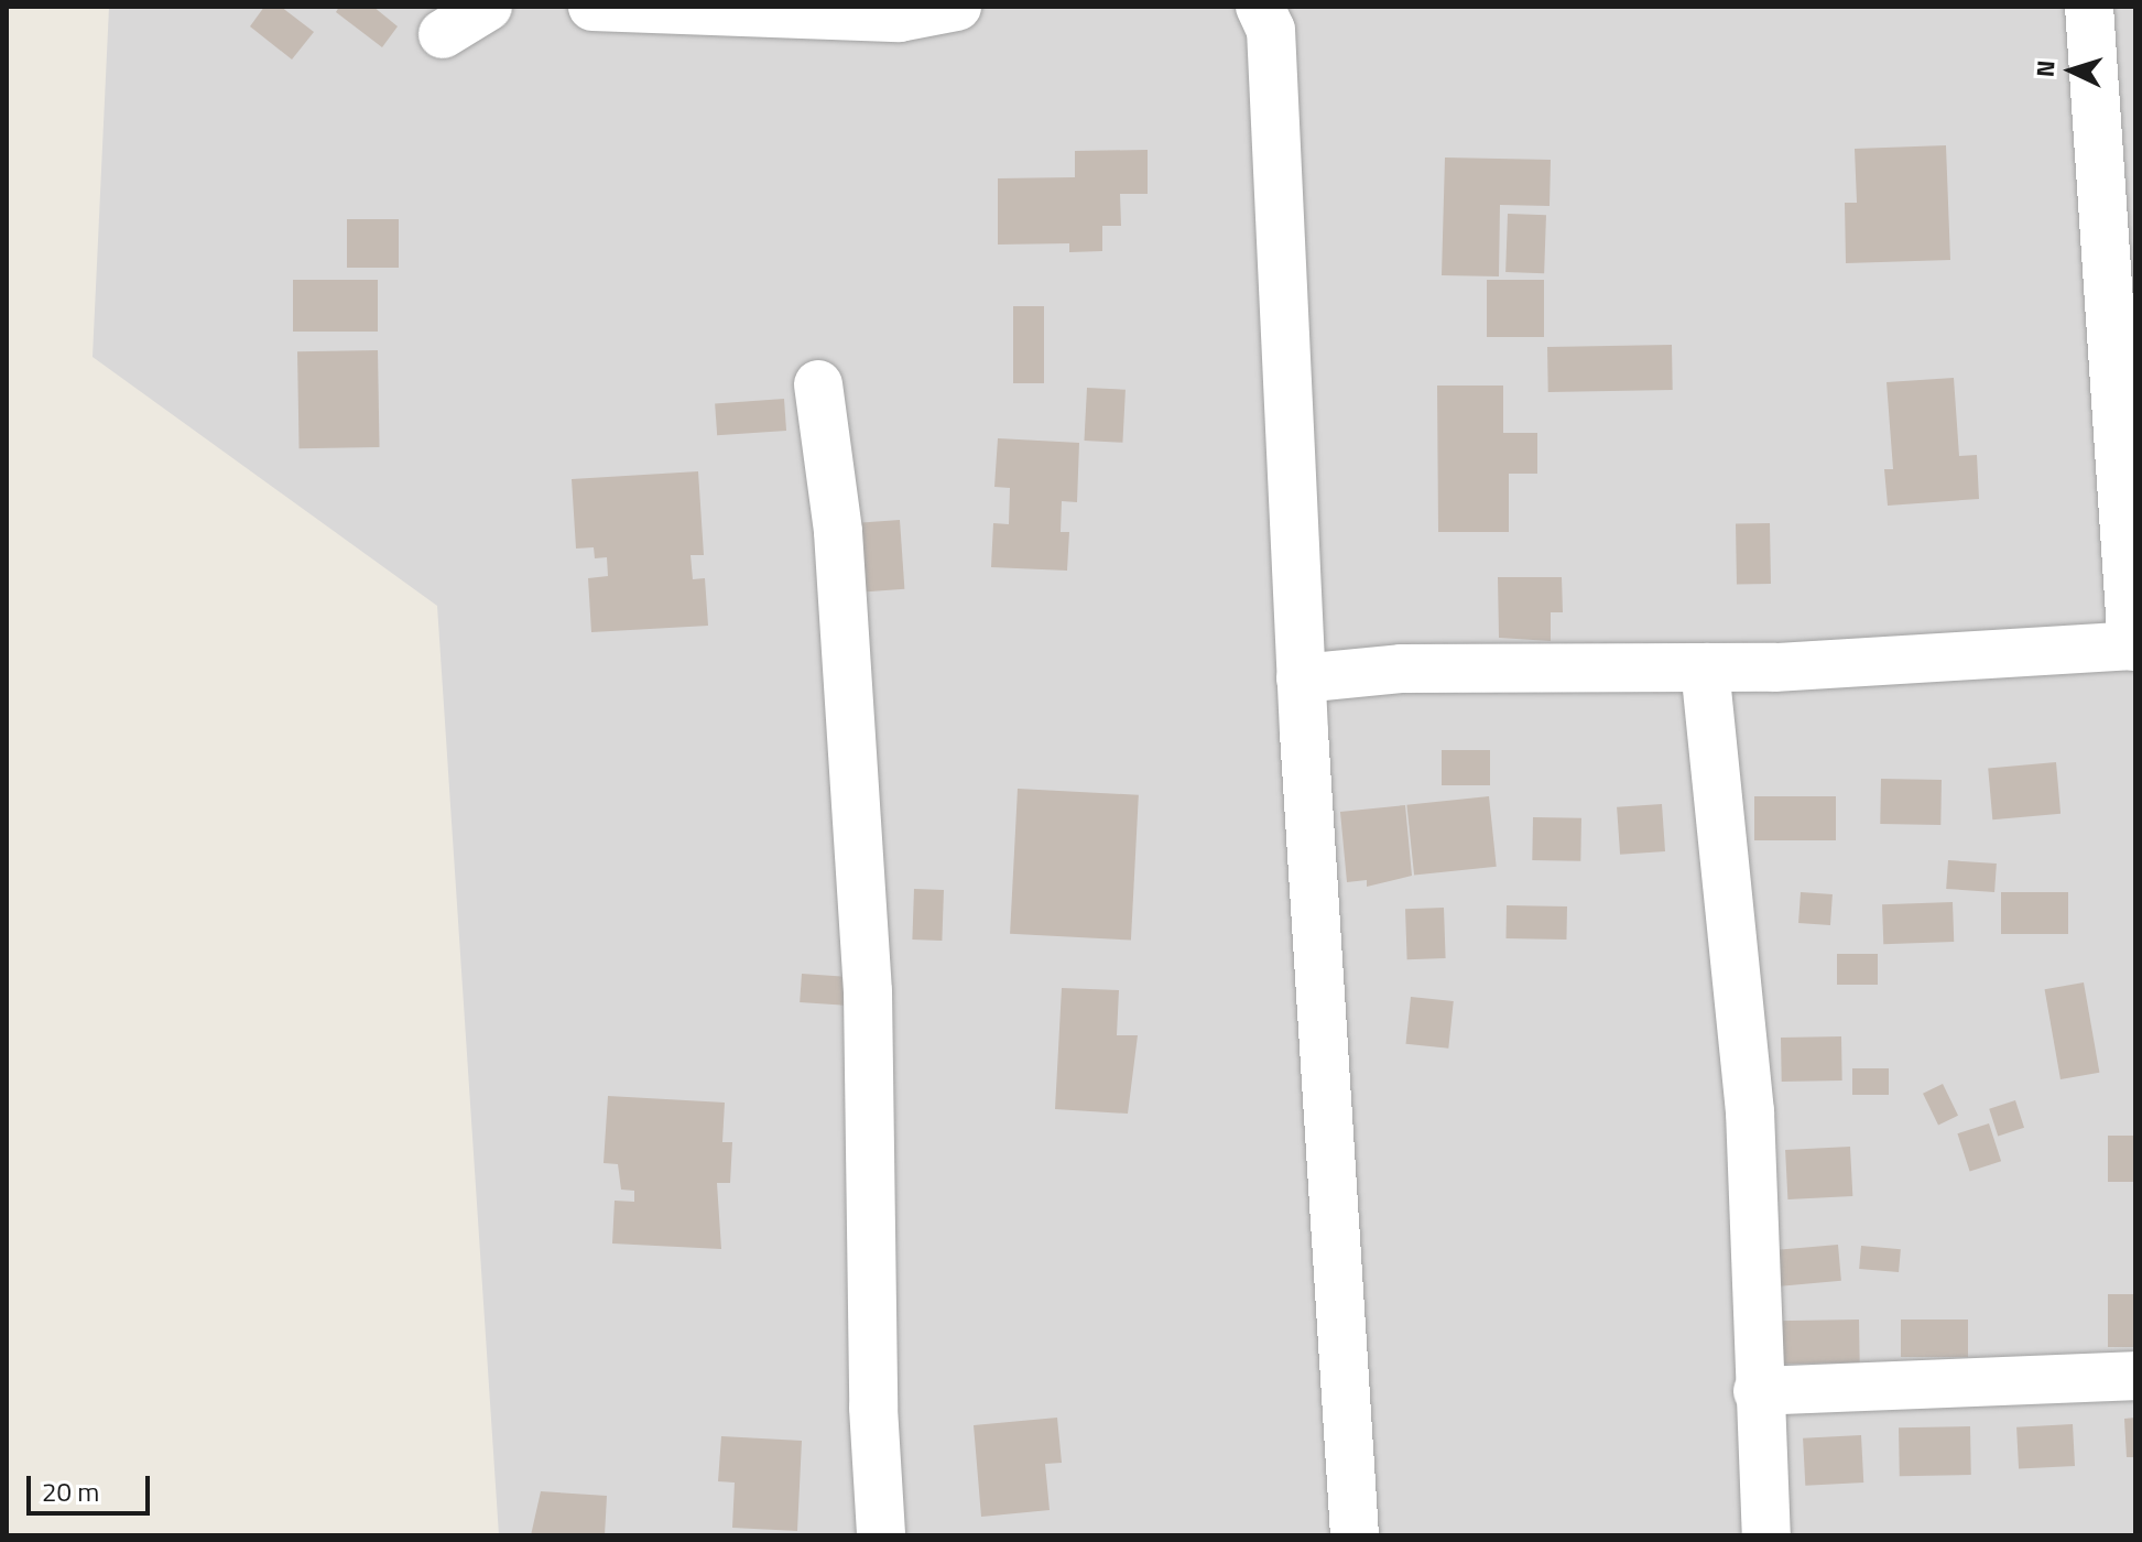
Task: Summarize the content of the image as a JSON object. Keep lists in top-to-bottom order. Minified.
{"scale_bar":"20 m","north":"left"}
